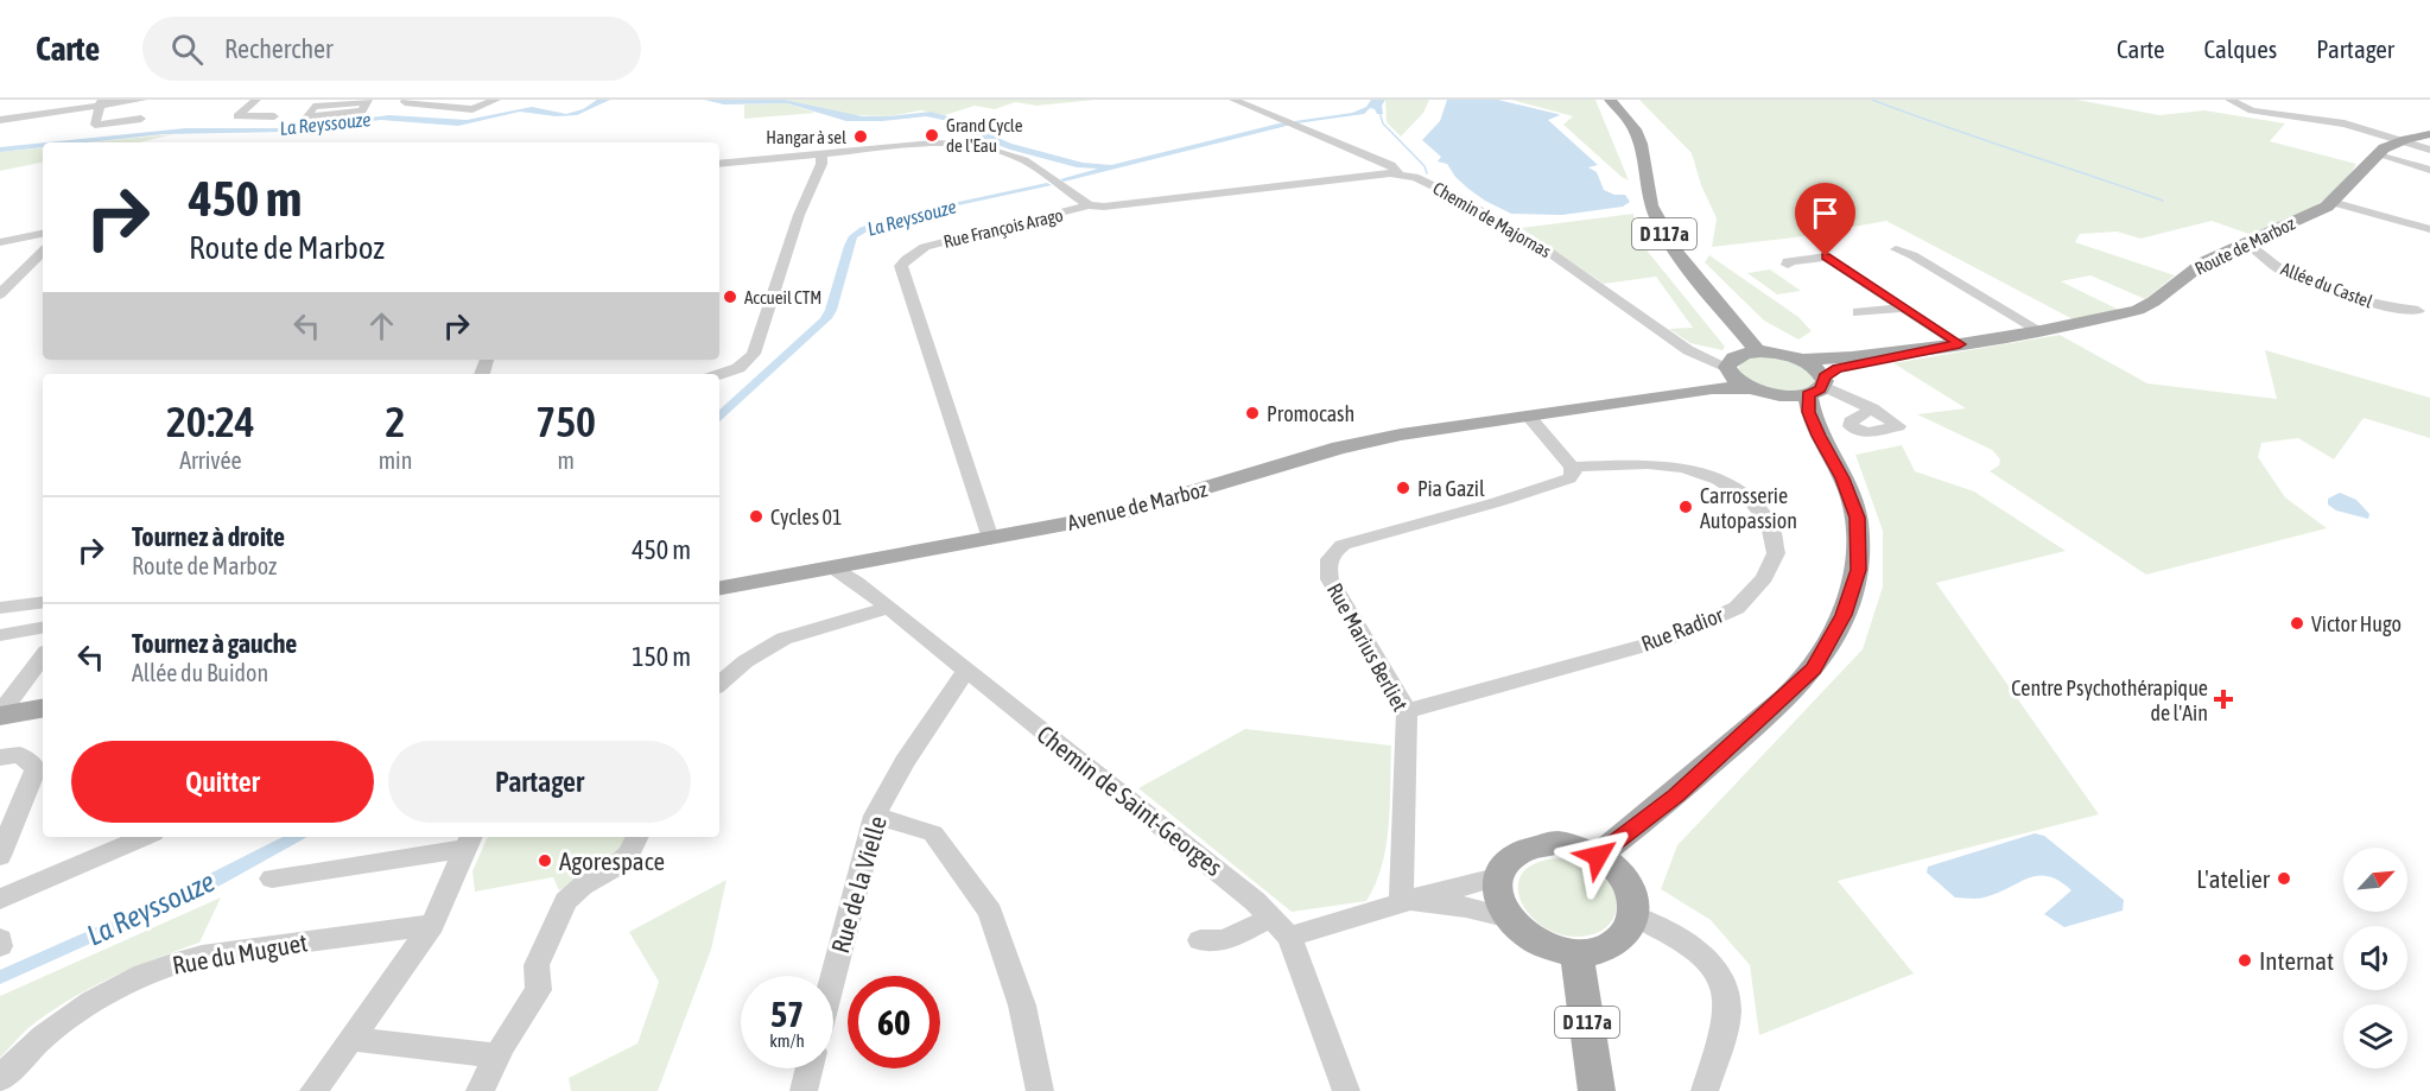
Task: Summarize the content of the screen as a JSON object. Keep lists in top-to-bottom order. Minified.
{"streets":{"main road":["D 117a","Route de Marboz","Avenue de Marboz"],"street":["Chemin de Majornas","Rue François Arago","Allée du Castel","Rue Radior","Rue Marius Berliet","Chemin de Saint-Georges","Rue de la Vielle","Rue du Muguet"]},"crossings":[["Chemin de Majornas","Rue François Arago"],["Chemin de Majornas","Avenue de Marboz"],["Rue François Arago","Avenue de Marboz"],["D 117a","Avenue de Marboz"],["Route de Marboz","Allée du Castel"],["Route de Marboz","Avenue de Marboz"],["Avenue de Marboz","Chemin de Saint-Georges"],["Rue Radior","Rue Marius Berliet"],["Chemin de Saint-Georges","Rue de la Vielle"]],"water":["La Reyssouze"],"places":{"other":["Grand Cycle de l'Eau","Hangar à sel","Accueil CTM","Promocash","Pia Gazil","Carrosserie Autopassion","Cycles 01","Victor Hugo","Agorespace","L'atelier","Internat"],"health":["Centre Psychothérapique de l'Ain"]},"north":"top right","page":{"header":"Carte","search":"Rechercher","nav":["Carte","Calques","Partager"],"turn":["450 m","Route de Marboz"],"eta":["20:24","Arrivée","2","min","750","m"],"list":[{"name":"Tournez à droite","note":"Route de Marboz","value":"450 m"},{"name":"Tournez à gauche","note":"Allée du Buidon","value":"150 m"}],"buttons":["Quitter","Partager"],"speed":"57 km/h","limit":"60"}}
